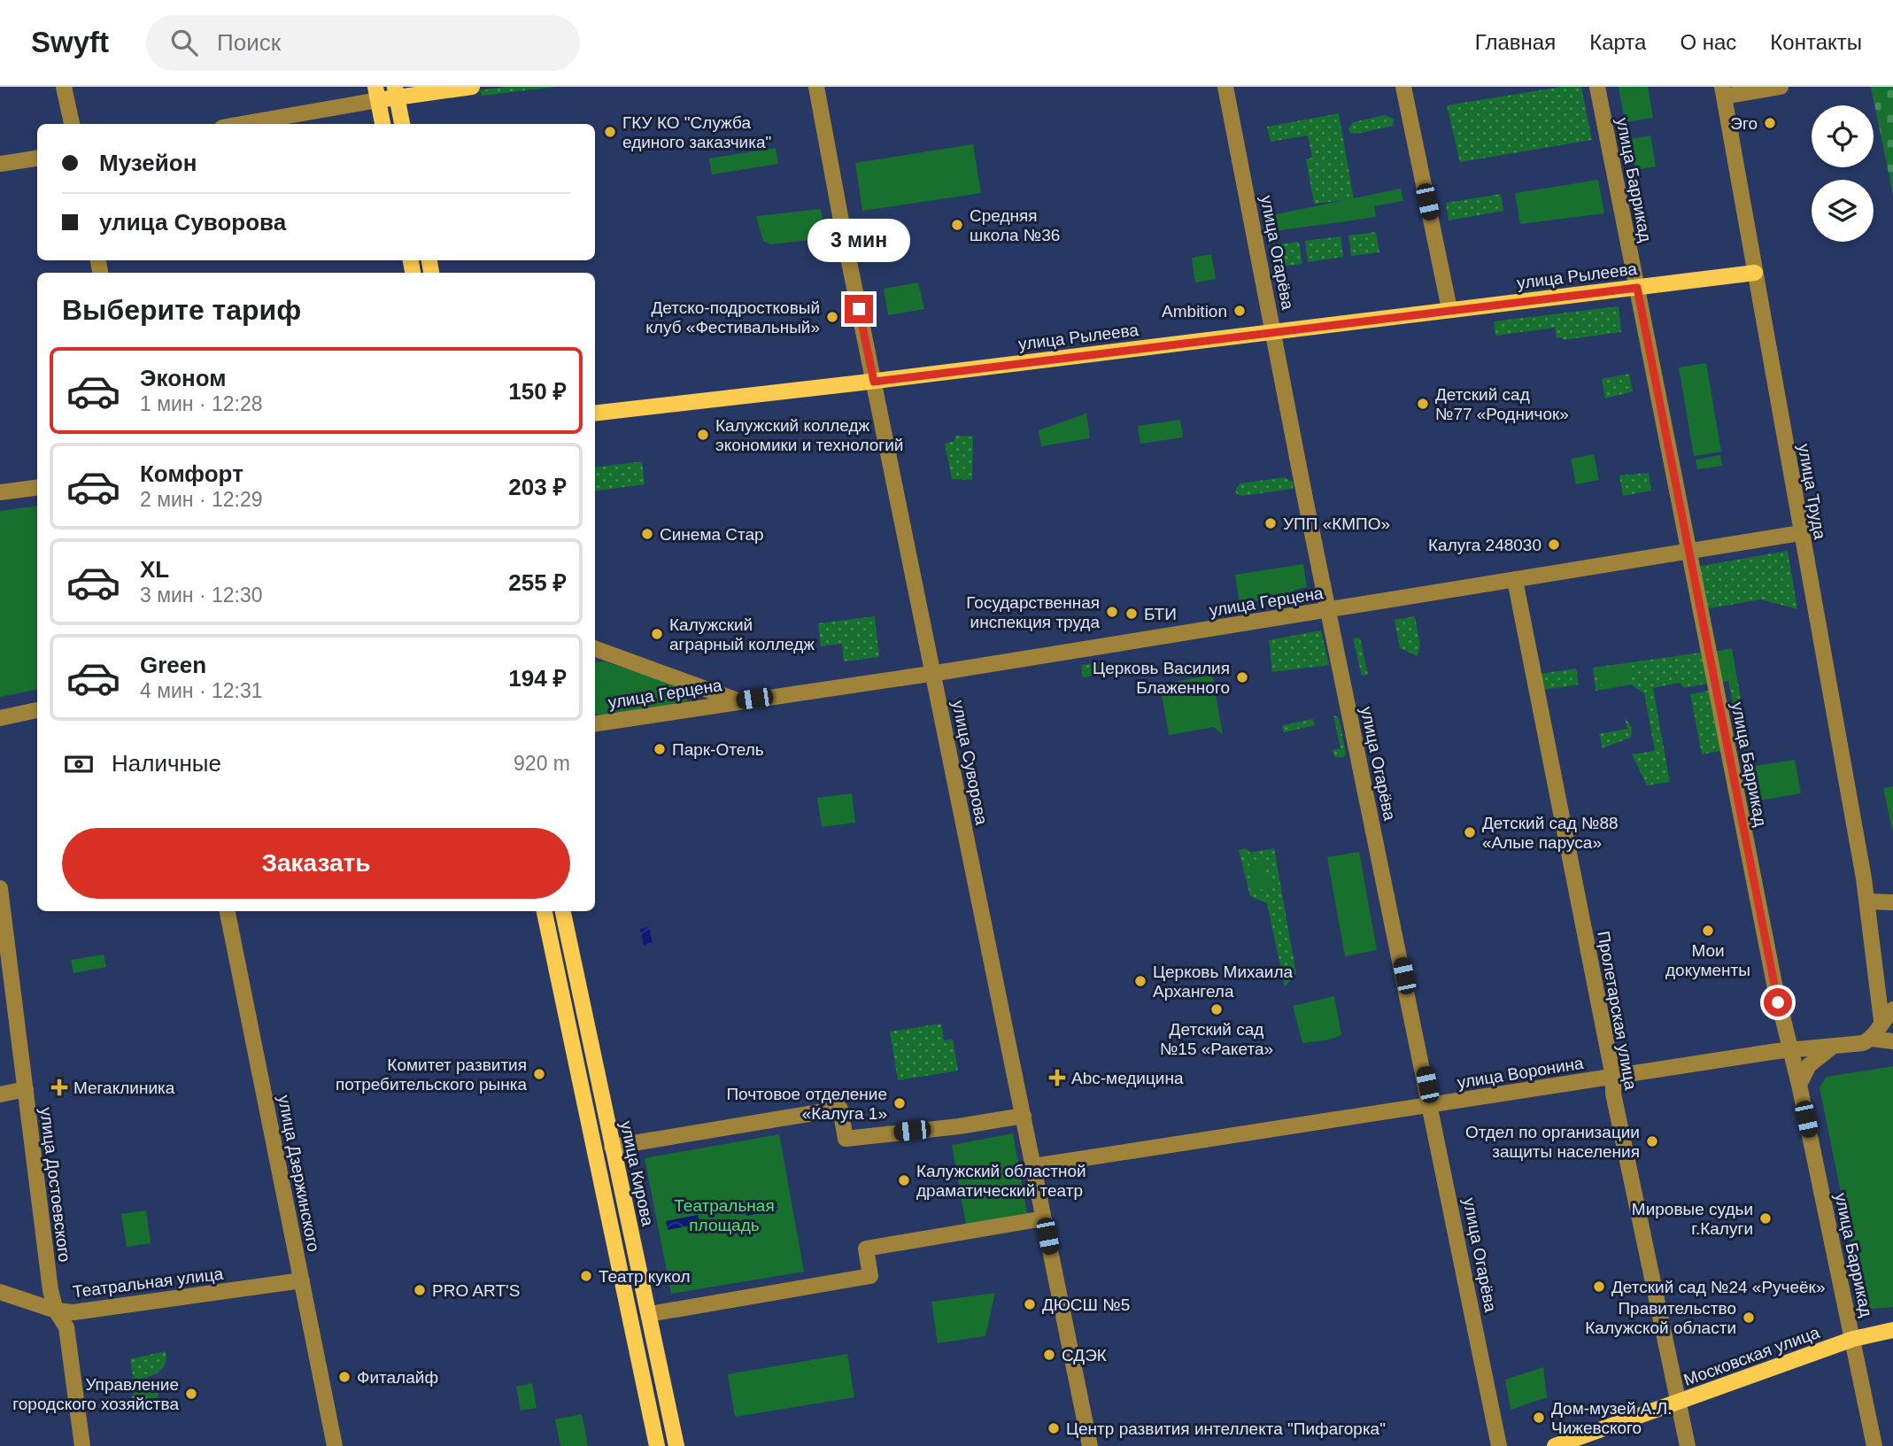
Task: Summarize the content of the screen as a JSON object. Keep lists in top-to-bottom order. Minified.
{"streets":{"main road":["улица Рылеева","улица Кирова","Московская улица"],"street":["улица Баррикад","улица Огарёва","улица Труда","улица Герцена","улица Суворова","Пролетарская улица","улица Воронина","улица Дзержинского","улица Достоевского","Театральная улица"]},"crossings":[["улица Баррикад","улица Рылеева"],["улица Баррикад","улица Герцена"],["улица Баррикад","улица Воронина"],["улица Баррикад","Московская улица"],["улица Огарёва","улица Рылеева"],["улица Огарёва","улица Герцена"],["улица Огарёва","улица Воронина"],["улица Рылеева","улица Труда"],["улица Рылеева","улица Суворова"],["улица Труда","улица Герцена"],["улица Герцена","улица Суворова"],["улица Герцена","Пролетарская улица"],["улица Суворова","улица Воронина"],["Пролетарская улица","улица Воронина"],["Пролетарская улица","Московская улица"],["улица Дзержинского","Театральная улица"],["улица Достоевского","Театральная улица"]],"parks":["Театральная площадь"],"places":{"other":["Эго","ГКУ КО \"Служба единого заказчика\"","Средняя школа №36","Ambition","Детско-подростковый клуб «Фестивальный»","Детский сад №77 «Родничок»","Калужский колледж экономики и технологий","УПП «КМПО»","Синема Стар","Калуга 248030","Государственная инспекция труда","БТИ","Калужский аграрный колледж","Церковь Василия Блаженного","Парк-Отель","Детский сад №88 «Алые паруса»","Мои документы","Церковь Михаила Архангела","Детский сад №15 «Ракета»","Комитет развития потребительского рынка","Почтовое отделение «Калуга 1»","Отдел по организации защиты населения","Калужский областной драматический театр","Мировые судьи г.Калуги","Театр кукол","Детский сад №24 «Ручеёк»","PRO ART'S","ДЮСШ №5","Правительство Калужской области","СДЭК","Фиталайф","Управление городского хозяйства","Дом-музей А.Л. Чижевского","Центр развития интеллекта \"Пифагорка\""],"health":["Abc-медицина","Мегаклиника"]},"page":{"header":"Swyft","search":"Поиск","nav":["Главная","Карта","О нас","Контакты"],"banner":["Музейон","улица Суворова"],"bubble":"3 мин","heading":"Выберите тариф","list":[{"name":"Эконом","note":"1 мин · 12:28","value":"150 ₽"},{"name":"Комфорт","note":"2 мин · 12:29","value":"203 ₽"},{"name":"XL","note":"3 мин · 12:30","value":"255 ₽"},{"name":"Green","note":"4 мин · 12:31","value":"194 ₽"}],"pay":["Наличные","920 m"],"buttons":"Заказать"}}
